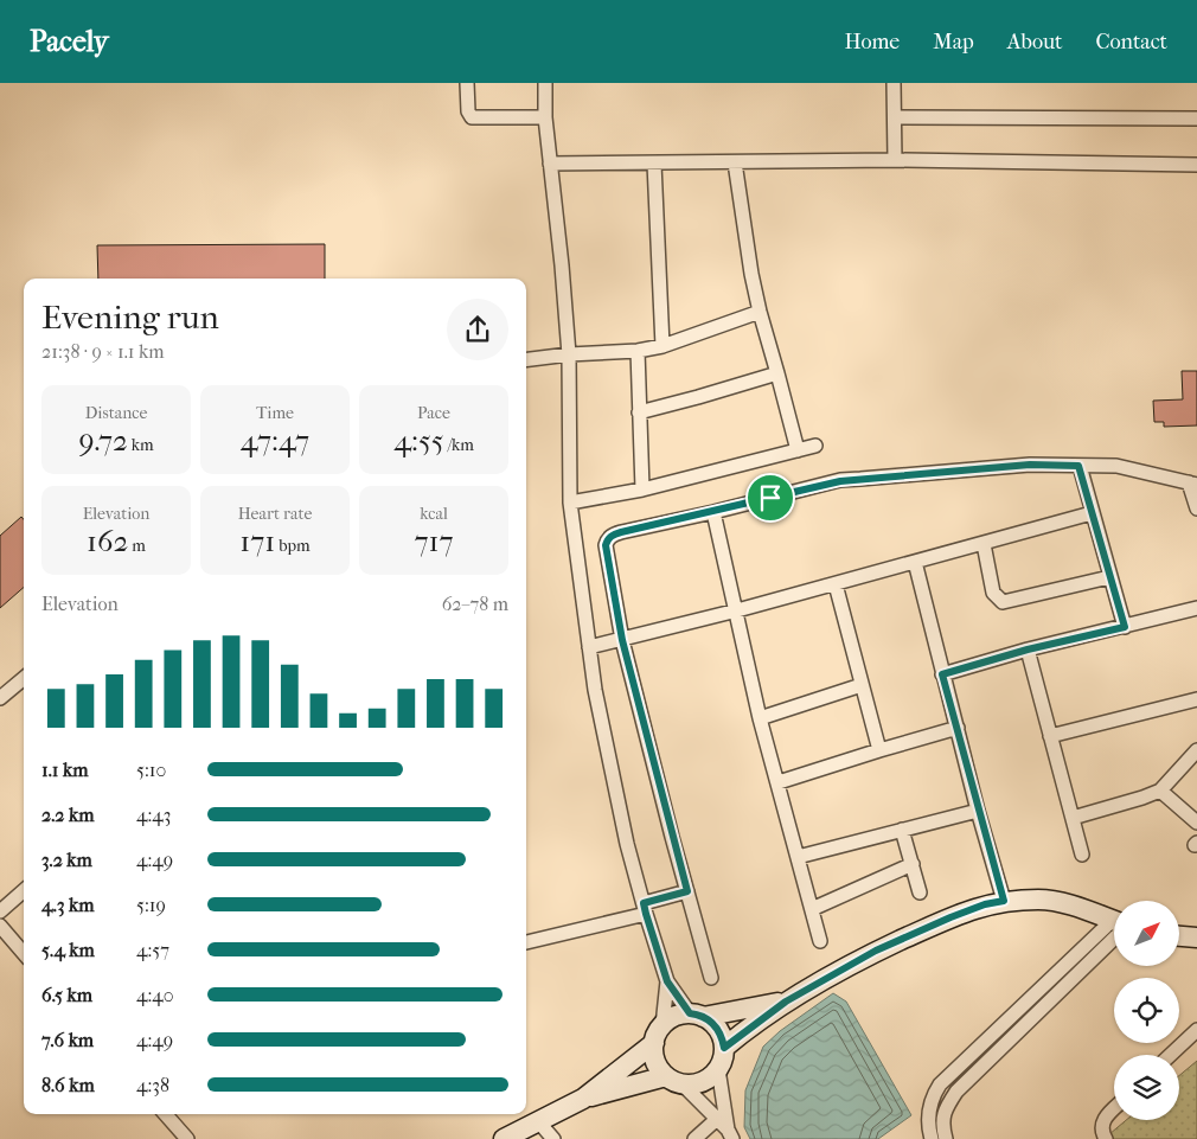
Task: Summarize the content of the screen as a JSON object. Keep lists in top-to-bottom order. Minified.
{"north":"top right","page":{"header":"Pacely","nav":["Home","Map","About","Contact"],"heading":["Evening run","21:38 · 9 × 1.1 km"],"stats":[["Distance","9.72 km"],["Time","47:47"],["Pace","4:55 /km"],["Elevation","162 m"],["Heart rate","171 bpm"],["kcal","717"]],"chart":["Elevation","62–78 m"],"list":[{"name":"1.1 km","note":"5:10"},{"name":"2.2 km","note":"4:43"},{"name":"3.2 km","note":"4:49"},{"name":"4.3 km","note":"5:19"},{"name":"5.4 km","note":"4:57"},{"name":"6.5 km","note":"4:40"},{"name":"7.6 km","note":"4:49"},{"name":"8.6 km","note":"4:38"}]}}
